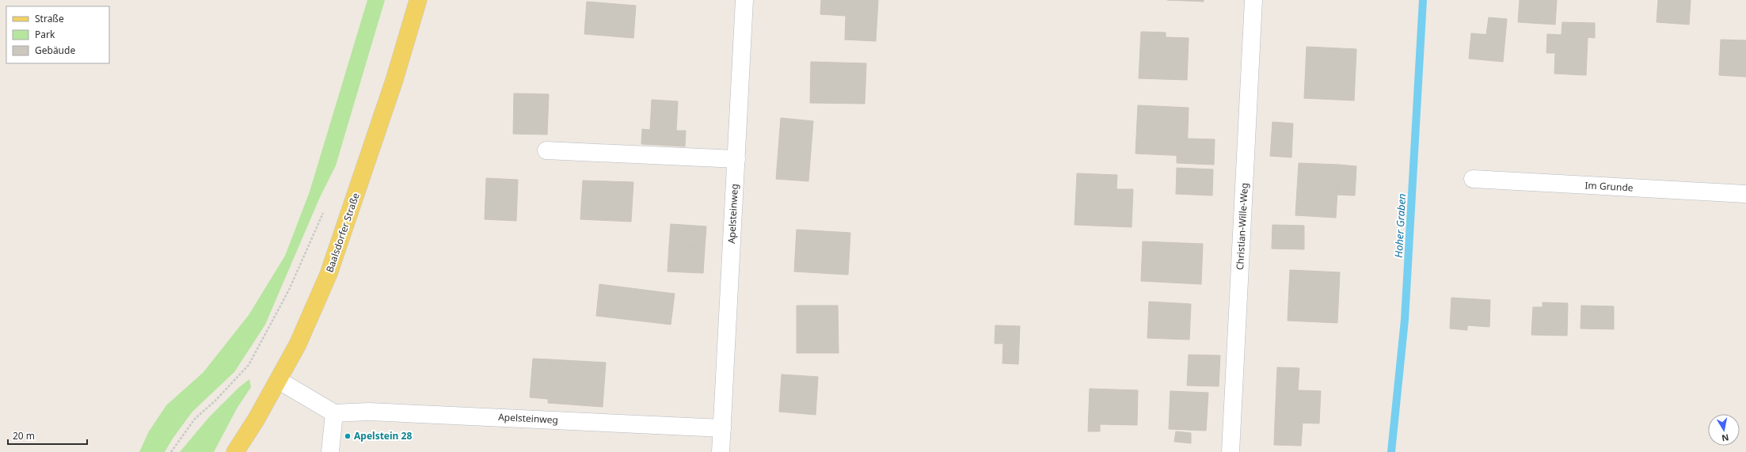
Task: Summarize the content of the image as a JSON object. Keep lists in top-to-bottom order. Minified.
{"streets":{"main road":["Baalsdorfer Straße"],"street":["Im Grunde","Apelsteinweg","Christian-Wille-Weg"]},"water":["Hoher Graben"],"places":["Apelstein 28"],"legend":["Straße","Park","Gebäude"],"scale_bar":"20 m","north":"bottom"}
